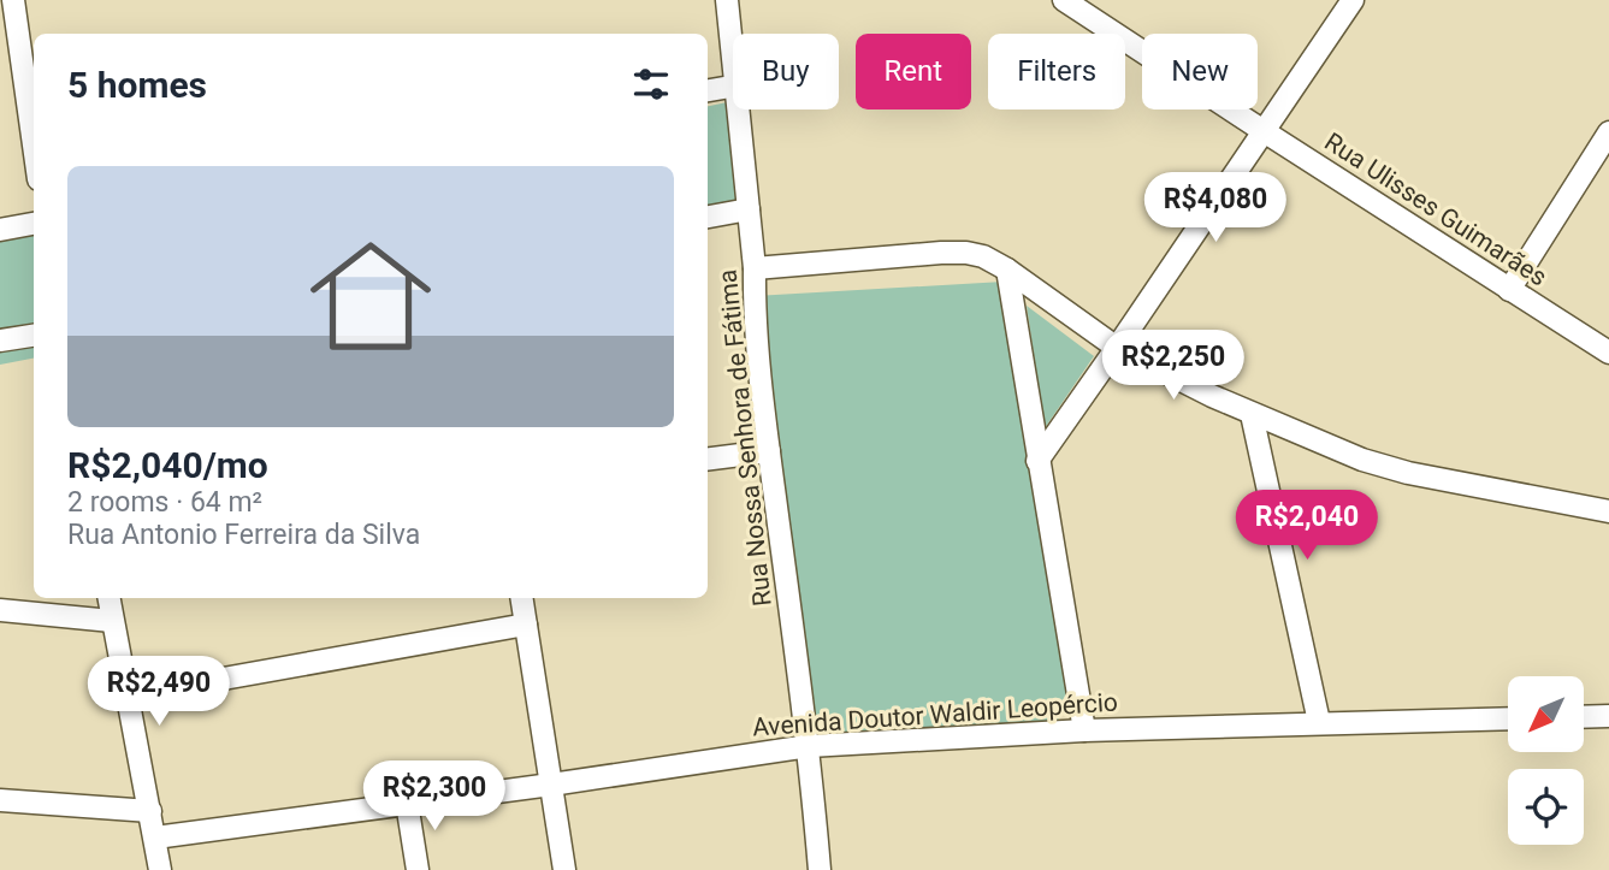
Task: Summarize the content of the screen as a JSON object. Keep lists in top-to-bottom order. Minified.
{"streets":{"street":["Rua Ulisses Guimarães","Rua Nossa Senhora de Fátima","Avenida Doutor Waldir Leopércio"]},"crossings":[["Rua Nossa Senhora de Fátima","Avenida Doutor Waldir Leopércio"]],"north":"bottom left","page":{"chip":["Buy","Rent","Filters","New"],"heading":"5 homes","list":[{"name":"R$2,040/mo","note":"2 rooms · 64 m² · Rua Antonio Ferreira da Silva"}],"price":["R$4,080","R$2,250","R$2,040","R$2,490","R$2,300"]}}
